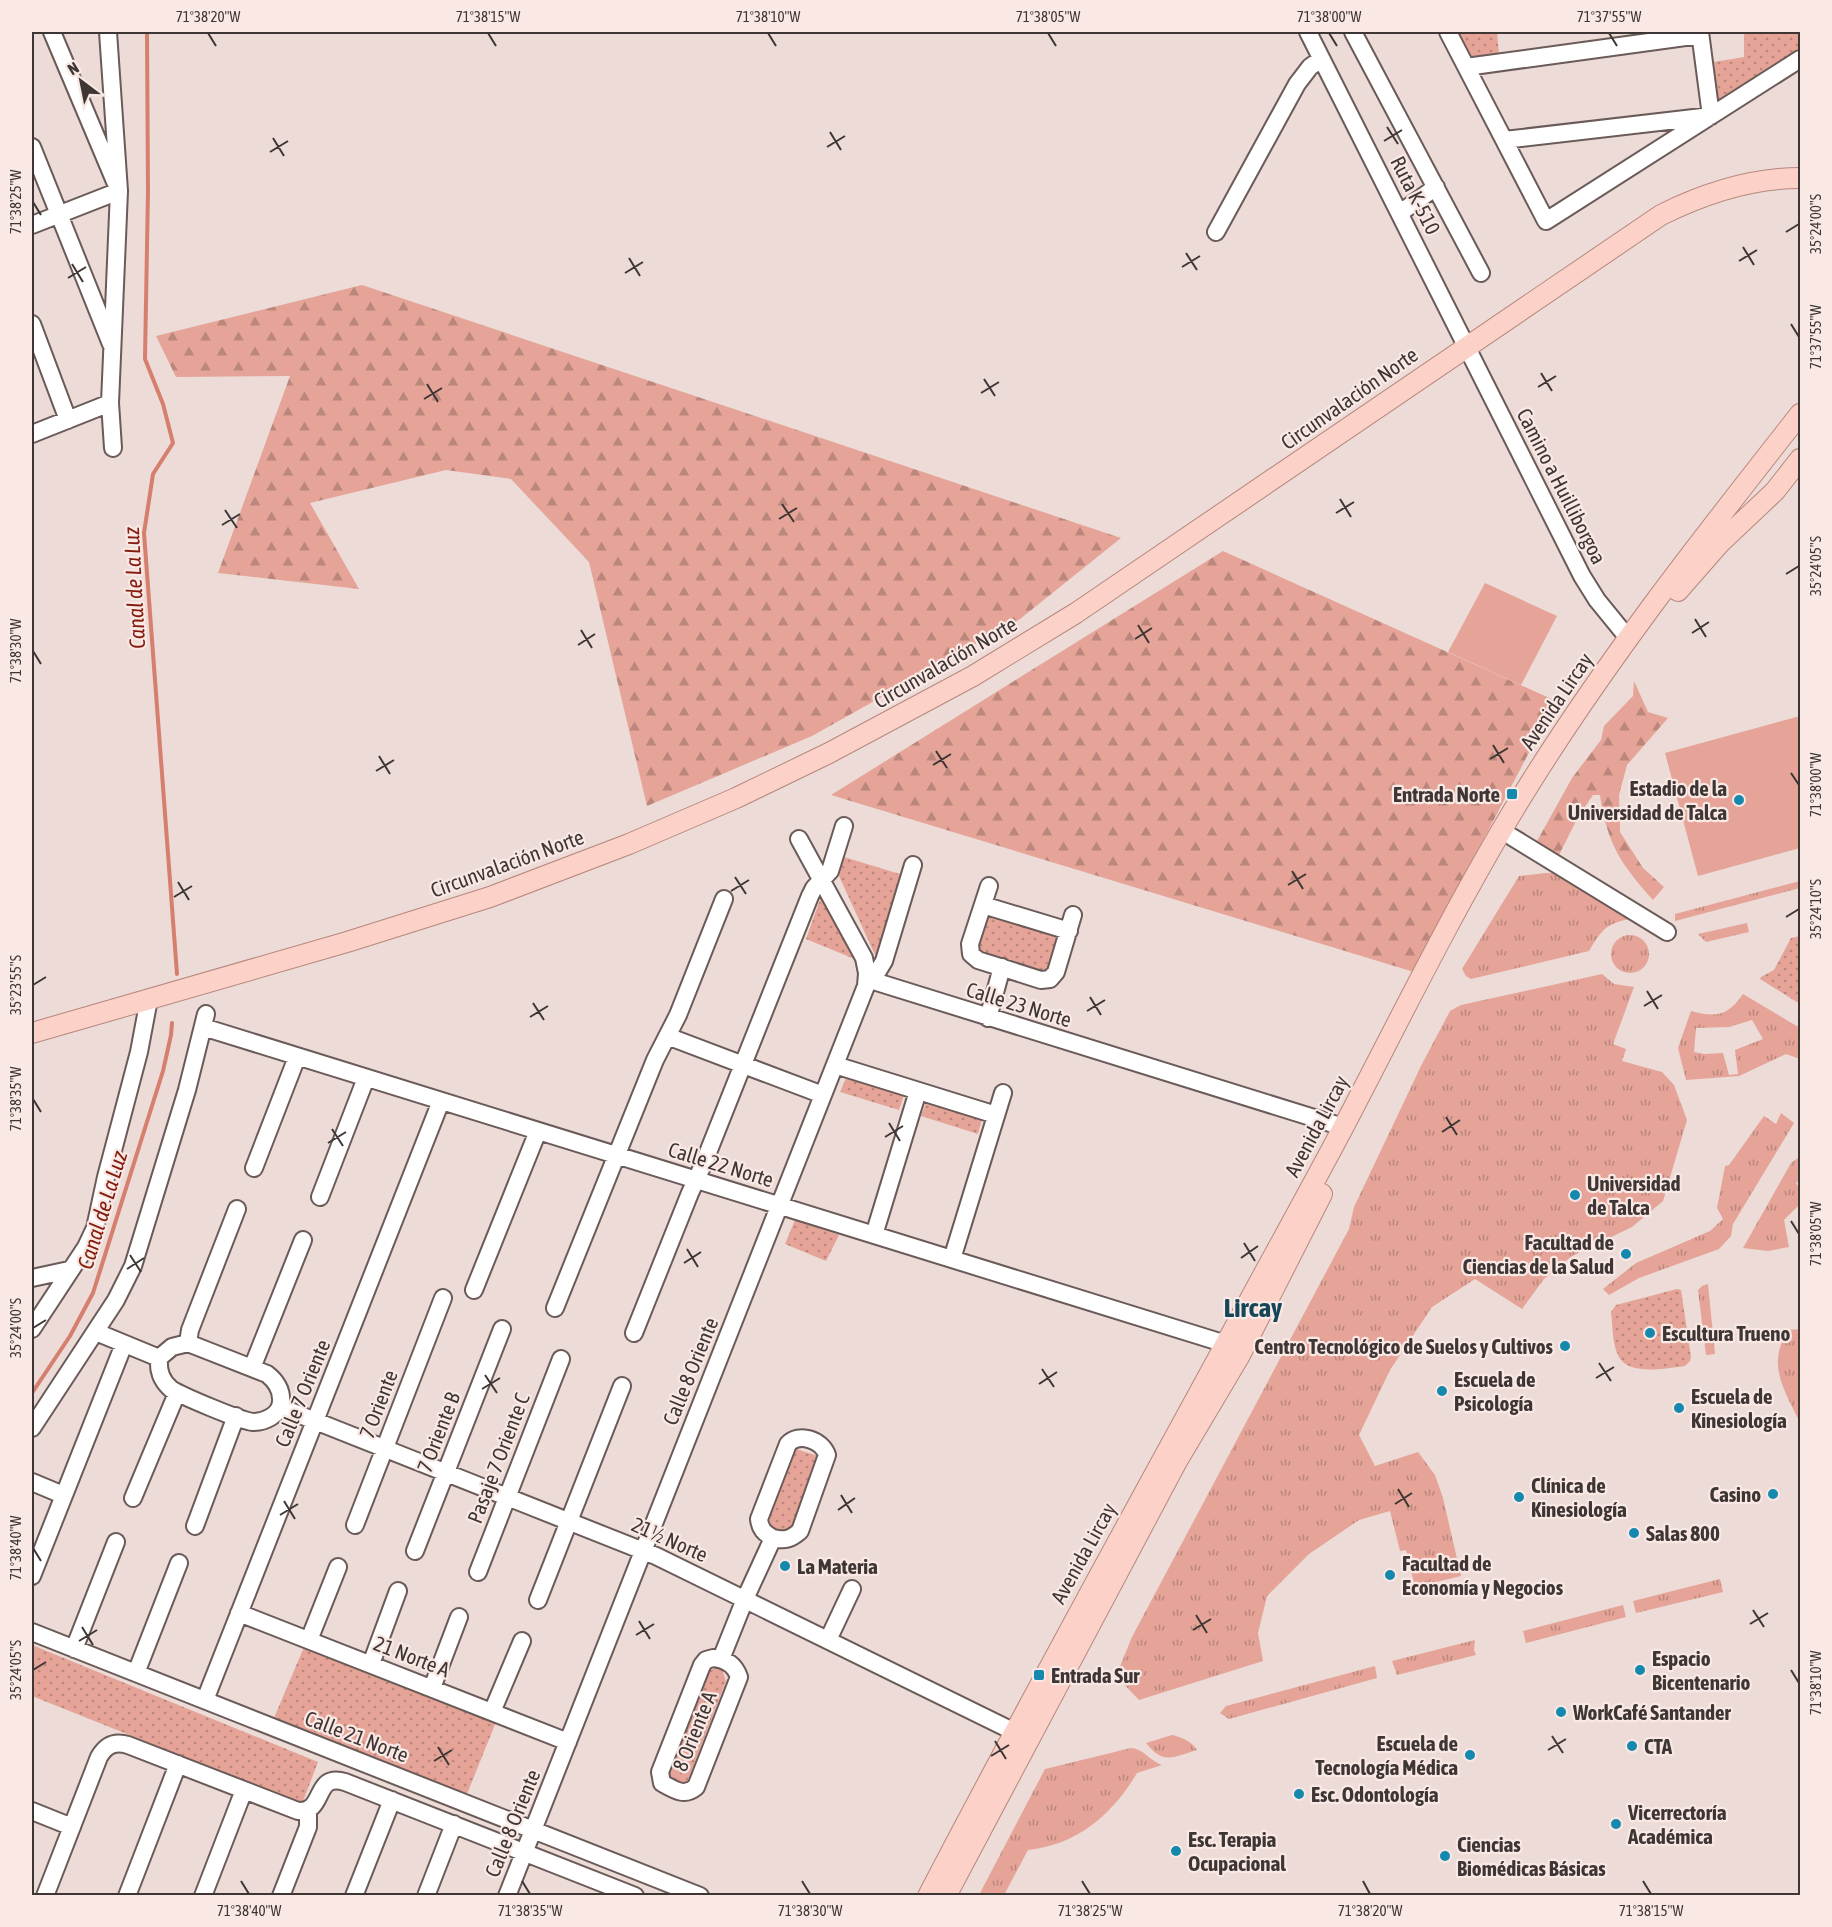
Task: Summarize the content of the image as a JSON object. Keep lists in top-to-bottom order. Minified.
{"streets":{"main road":["Circunvalación Norte","Avenida Lircay"],"street":["Ruta K-510","Camino a Huilliborgoa","Calle 23 Norte","Calle 22 Norte","Calle 8 Oriente","Calle 7 Oriente","7 Oriente","7 Oriente B","Pasaje 7 Oriente C","21½ Norte","21 Norte A","8 Oriente A","Calle 21 Norte"]},"crossings":[["Ruta K-510","Circunvalación Norte"],["Ruta K-510","Camino a Huilliborgoa"],["Circunvalación Norte","Camino a Huilliborgoa"],["Camino a Huilliborgoa","Avenida Lircay"],["Avenida Lircay","Calle 23 Norte"],["Avenida Lircay","Calle 22 Norte"],["Avenida Lircay","21½ Norte"],["Calle 23 Norte","Calle 8 Oriente"],["Calle 22 Norte","Calle 8 Oriente"],["Calle 22 Norte","Calle 7 Oriente"],["Calle 8 Oriente","21½ Norte"],["Calle 8 Oriente","21 Norte A"],["Calle 8 Oriente","Calle 21 Norte"],["Calle 7 Oriente","21½ Norte"],["Calle 7 Oriente","21 Norte A"],["Calle 7 Oriente","Calle 21 Norte"],["7 Oriente","21½ Norte"],["7 Oriente B","21½ Norte"],["Pasaje 7 Oriente C","21½ Norte"]],"districts":["Lircay"],"water":["Canal de La Luz"],"places":{"transit":["Entrada Norte","Entrada Sur"],"other":["Estadio de la Universidad de Talca","Universidad de Talca","Facultad de Ciencias de la Salud","Escultura Trueno","Centro Tecnológico de Suelos y Cultivos","Escuela de Psicología","Escuela de Kinesiología","Casino","Clínica de Kinesiología","Salas 800","La Materia","Facultad de Economía y Negocios","Espacio Bicentenario","WorkCafé Santander","CTA","Escuela de Tecnología Médica","Esc. Odontología","Vicerrectoría Académica","Esc. Terapia Ocupacional","Ciencias Biomédicas Básicas"]},"north":"top left","coordinates":["71°38'20\"W","71°38'15\"W","71°38'10\"W","71°38'05\"W","71°38'00\"W","71°37'55\"W","71°38'25\"W","35°24'00\"S","35°24'05\"S","71°38'30\"W","35°24'10\"S","35°23'55\"S","71°38'35\"W","71°38'40\"W"]}
